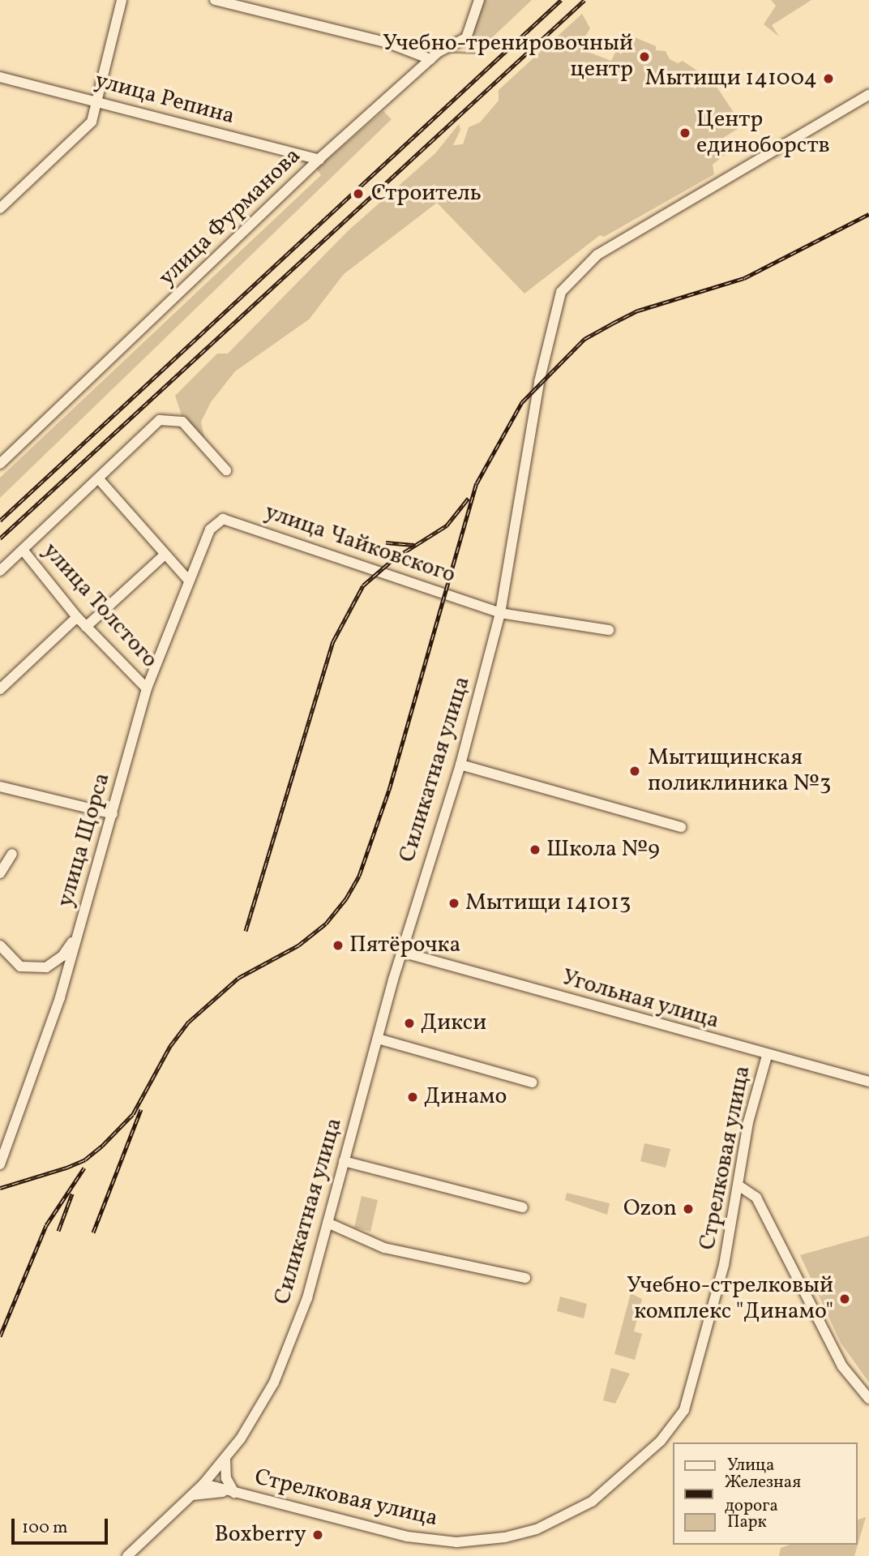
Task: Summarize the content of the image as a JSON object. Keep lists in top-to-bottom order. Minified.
{"streets":{"street":["улица Репина","улица Фурманова","улица Чайковского","улица Толстого","Силикатная улица","улица Щорса","Угольная улица","Стрелковая улица"]},"crossings":[["улица Репина","улица Фурманова"],["улица Чайковского","Силикатная улица"],["улица Чайковского","улица Щорса"],["улица Толстого","улица Щорса"],["Силикатная улица","Угольная улица"],["Силикатная улица","Стрелковая улица"],["Угольная улица","Стрелковая улица"]],"places":["Учебно-тренировочный центр","Мытищи 141004","Центр единоборств","Строитель","Мытищинская поликлиника №3","Школа №9","Мытищи 141013","Пятёрочка","Дикси","Динамо","Ozon","Учебно-стрелковый комплекс \"Динамо\"","Boxberry"],"legend":["Улица","Железная дорога","Парк"],"scale_bar":"100 m"}
